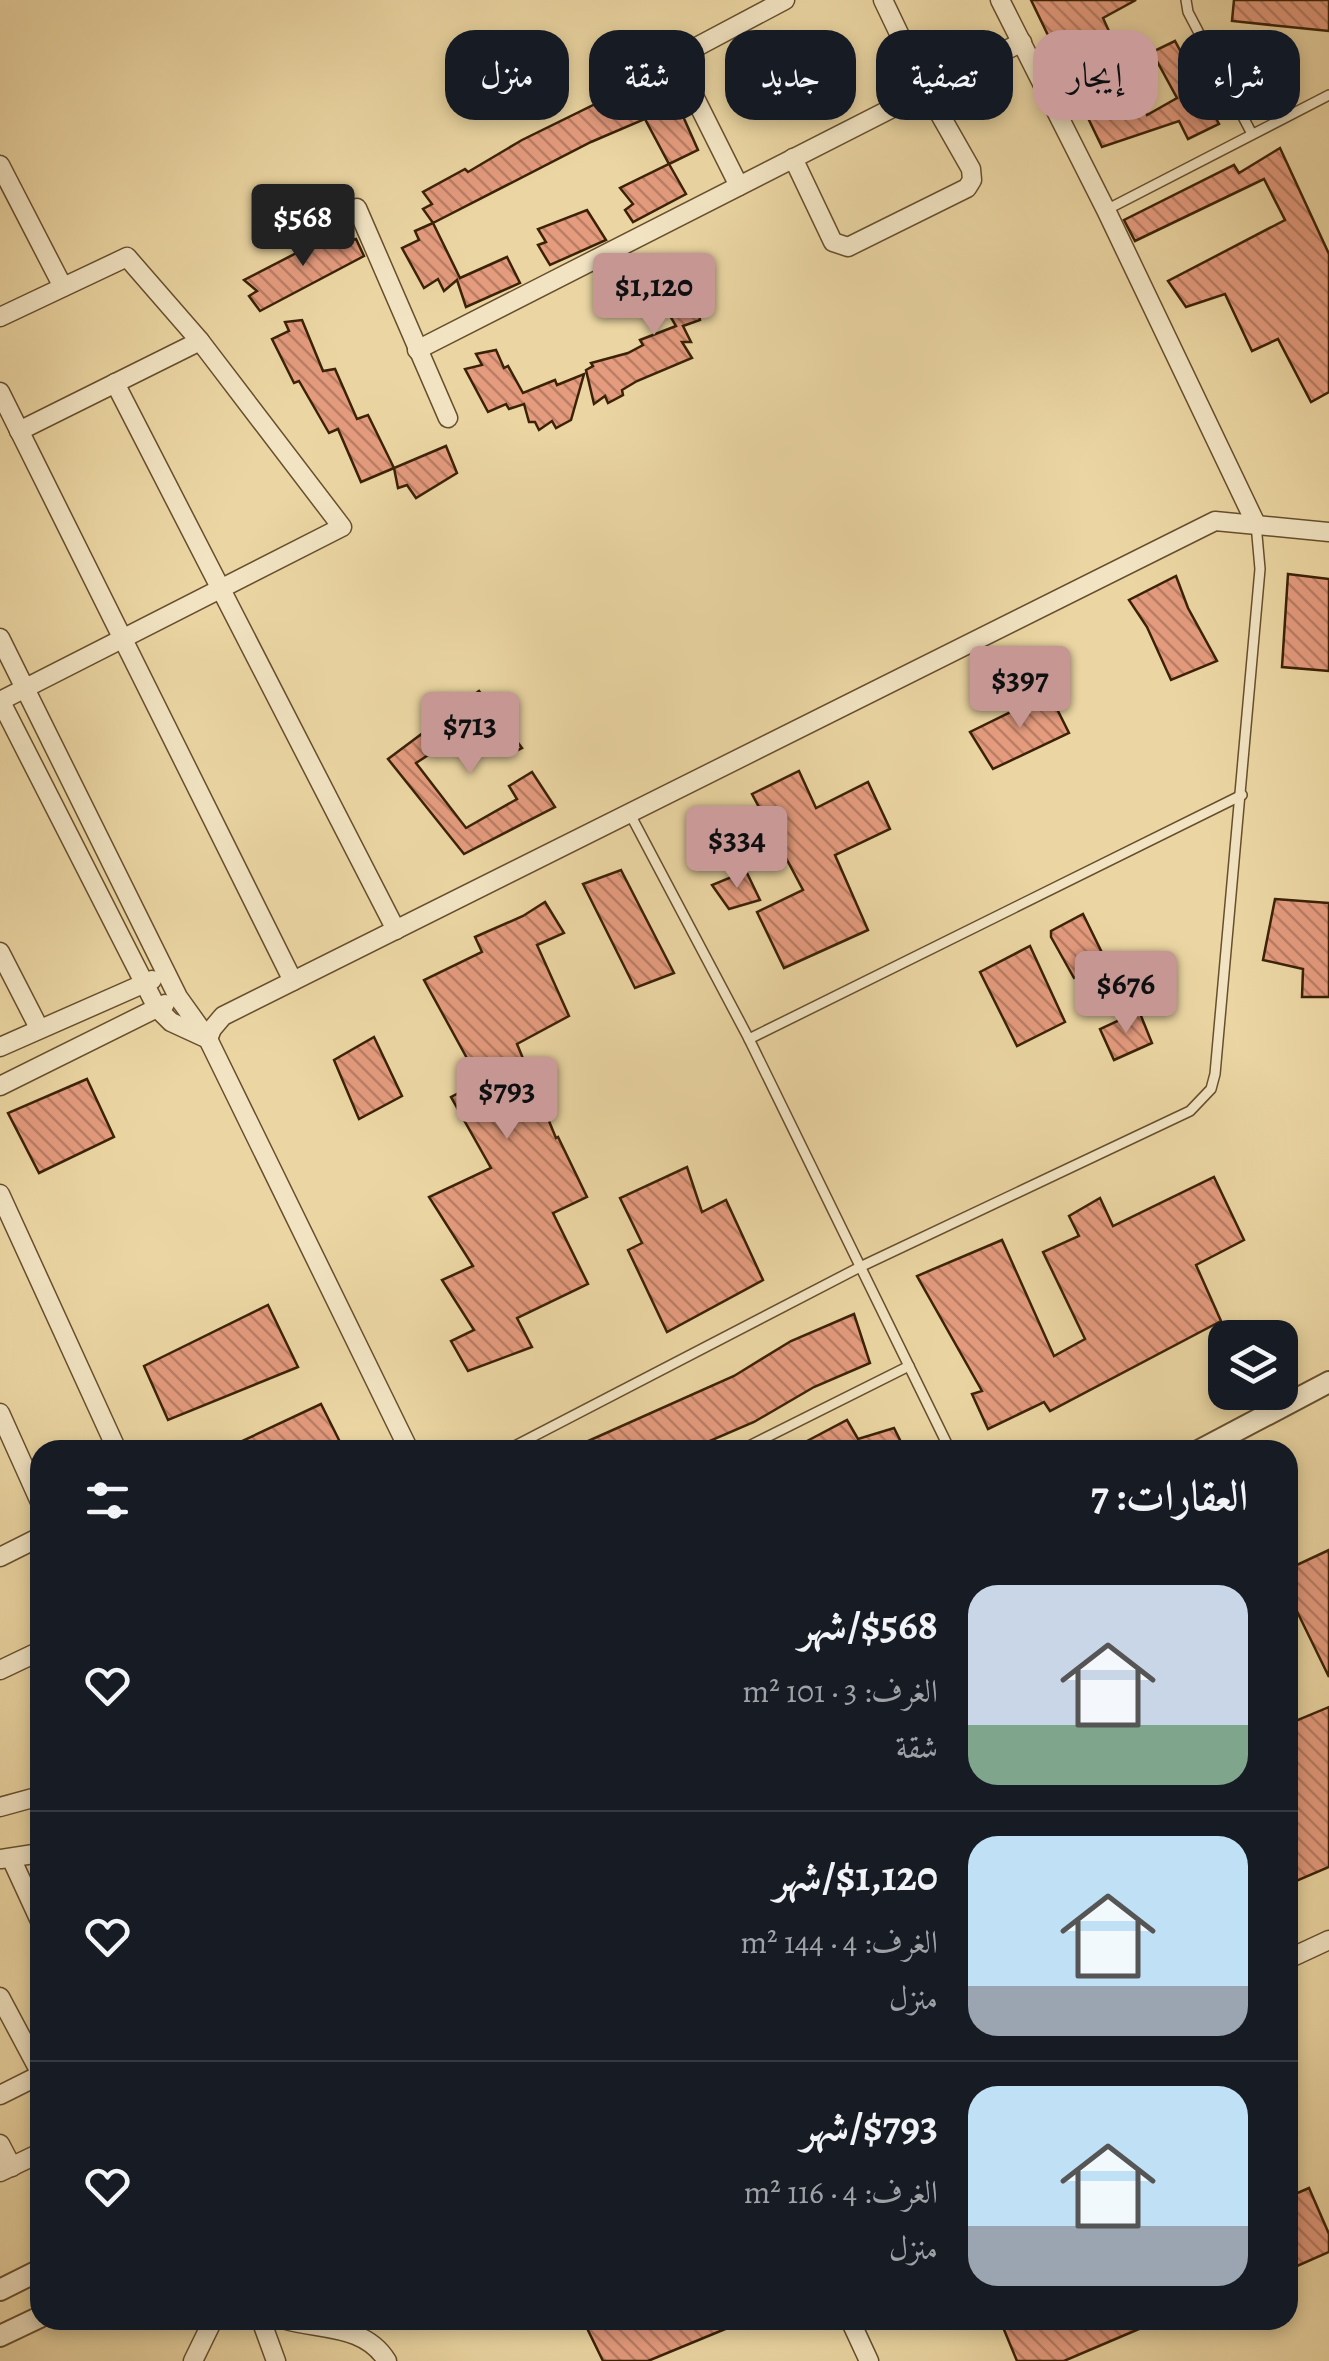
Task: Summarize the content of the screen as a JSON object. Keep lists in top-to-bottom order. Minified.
{"page":{"chip":["شراء","إيجار","تصفية","جديد","شقة","منزل"],"price":["$568","$1,120","$397","$713","$334","$676","$793"],"heading":"العقارات: 7","list":[{"name":"$568/شهر","note":"الغرف: 3 · 101 m² · شقة"},{"name":"$1,120/شهر","note":"الغرف: 4 · 144 m² · منزل"},{"name":"$793/شهر","note":"الغرف: 4 · 116 m² · منزل"}]}}
